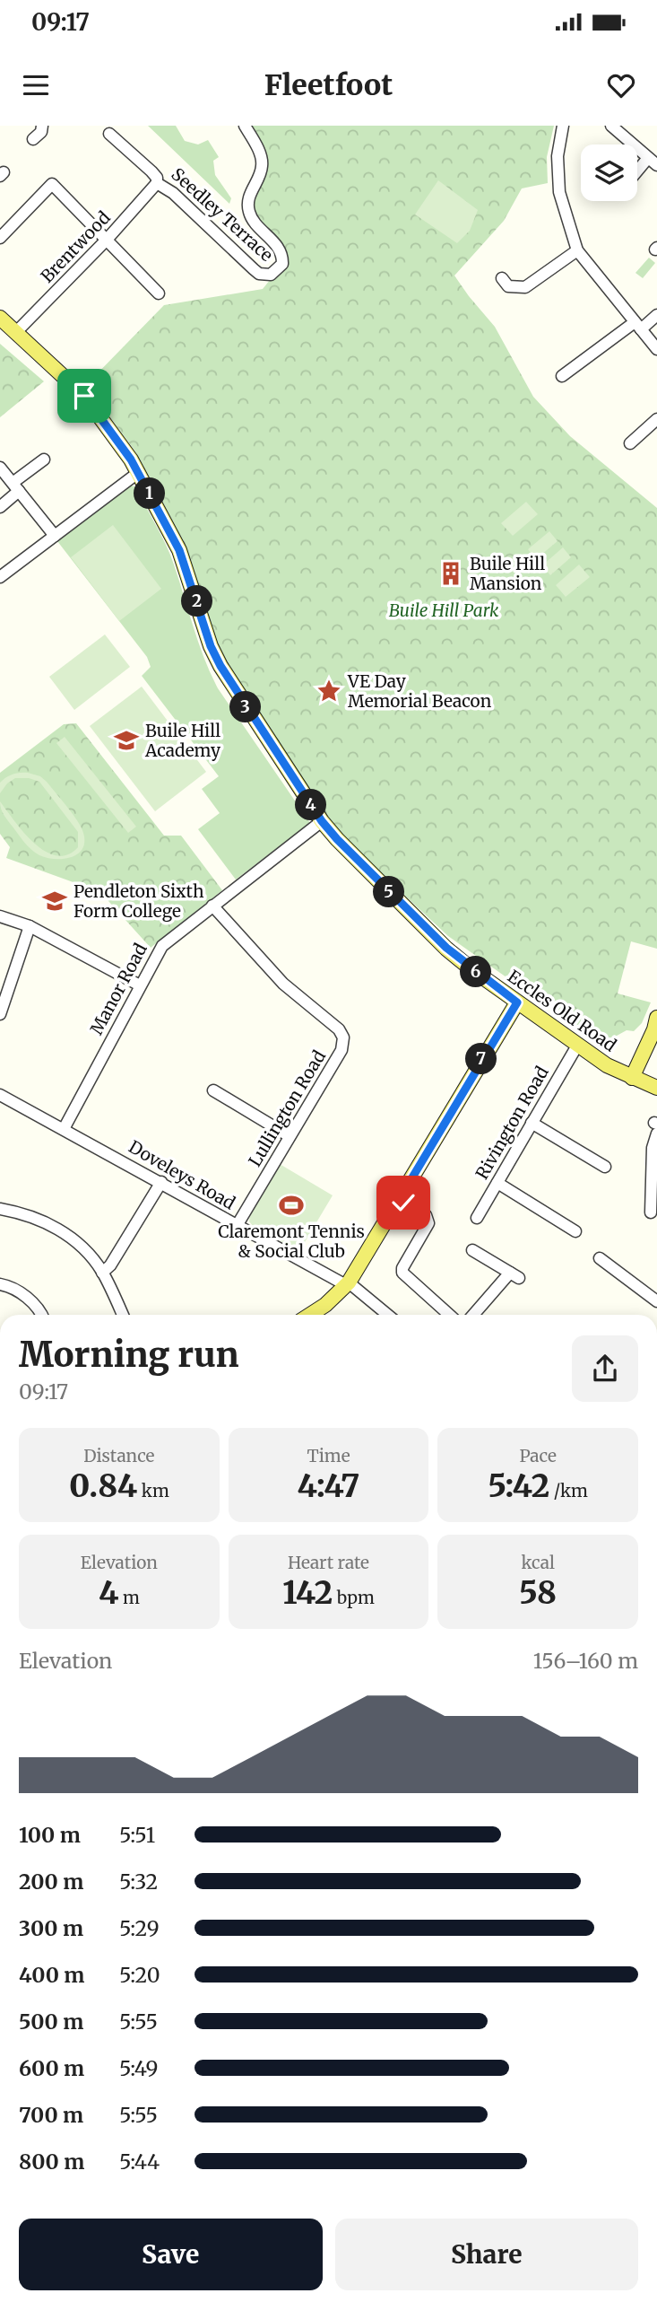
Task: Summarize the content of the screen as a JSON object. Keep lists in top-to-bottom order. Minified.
{"streets":{"main road":["Eccles Old Road"],"street":["Seedley Terrace","Brentwood","Manor Road","Lullington Road","Rivington Road","Doveleys Road"]},"crossings":[["Seedley Terrace","Brentwood"],["Brentwood","Eccles Old Road"],["Manor Road","Eccles Old Road"],["Manor Road","Lullington Road"],["Manor Road","Doveleys Road"],["Eccles Old Road","Rivington Road"],["Lullington Road","Doveleys Road"]],"parks":["Buile Hill Park"],"places":{"building":["Buile Hill Mansion"],"place":["VE Day Memorial Beacon"],"school or university":["Buile Hill Academy","Pendleton Sixth Form College"],"sports":["Claremont Tennis & Social Club"]},"page":{"status":"09:17","header":"Fleetfoot","pins":["1","2","3","4","5","6","7"],"heading":["Morning run","09:17"],"stats":[["Distance","0.84 km"],["Time","4:47"],["Pace","5:42 /km"],["Elevation","4 m"],["Heart rate","142 bpm"],["kcal","58"]],"chart":["Elevation","156–160 m"],"list":[{"name":"100 m","note":"5:51"},{"name":"200 m","note":"5:32"},{"name":"300 m","note":"5:29"},{"name":"400 m","note":"5:20"},{"name":"500 m","note":"5:55"},{"name":"600 m","note":"5:49"},{"name":"700 m","note":"5:55"},{"name":"800 m","note":"5:44"}],"buttons":["Save","Share"]}}
